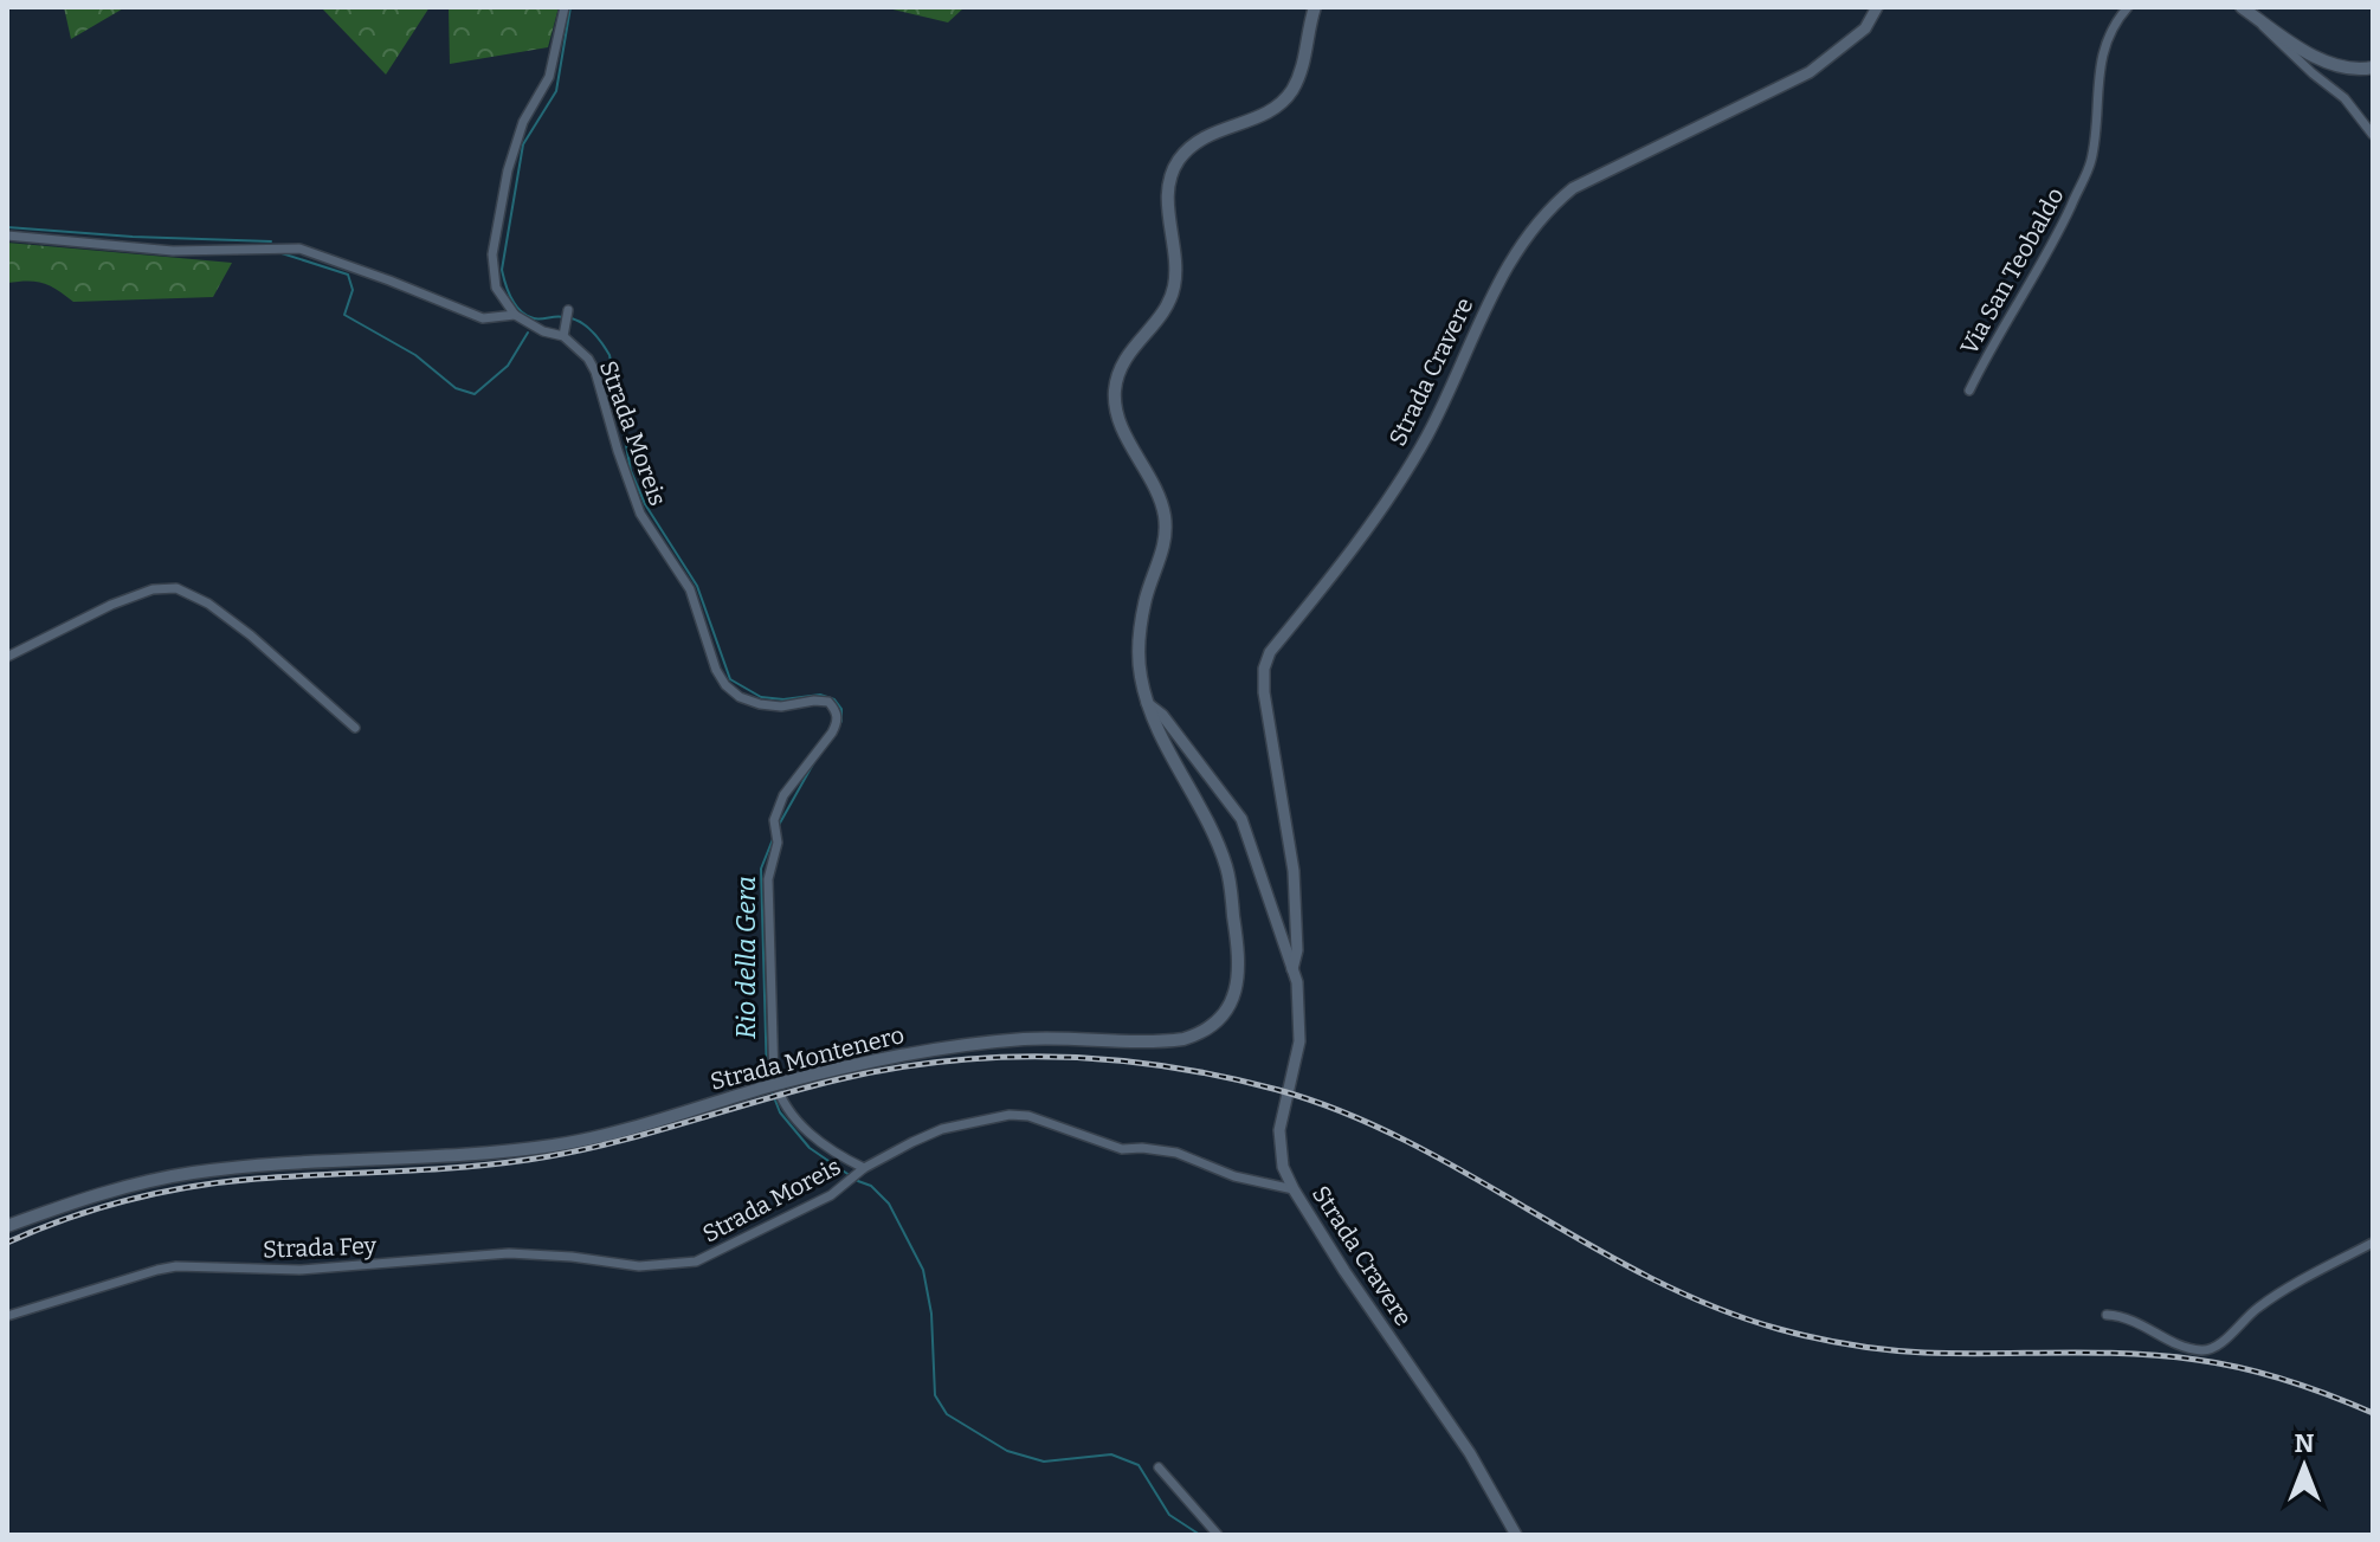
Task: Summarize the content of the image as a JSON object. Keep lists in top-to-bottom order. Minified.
{"streets":{"main road":["Strada Montenero"],"street":["Via San Teobaldo","Strada Cravere","Strada Moreis","Strada Fey"]},"crossings":[["Strada Cravere","Strada Moreis"],["Strada Cravere","Strada Montenero"],["Strada Moreis","Strada Fey"]],"water":["Rio della Gera"],"north":"top"}
